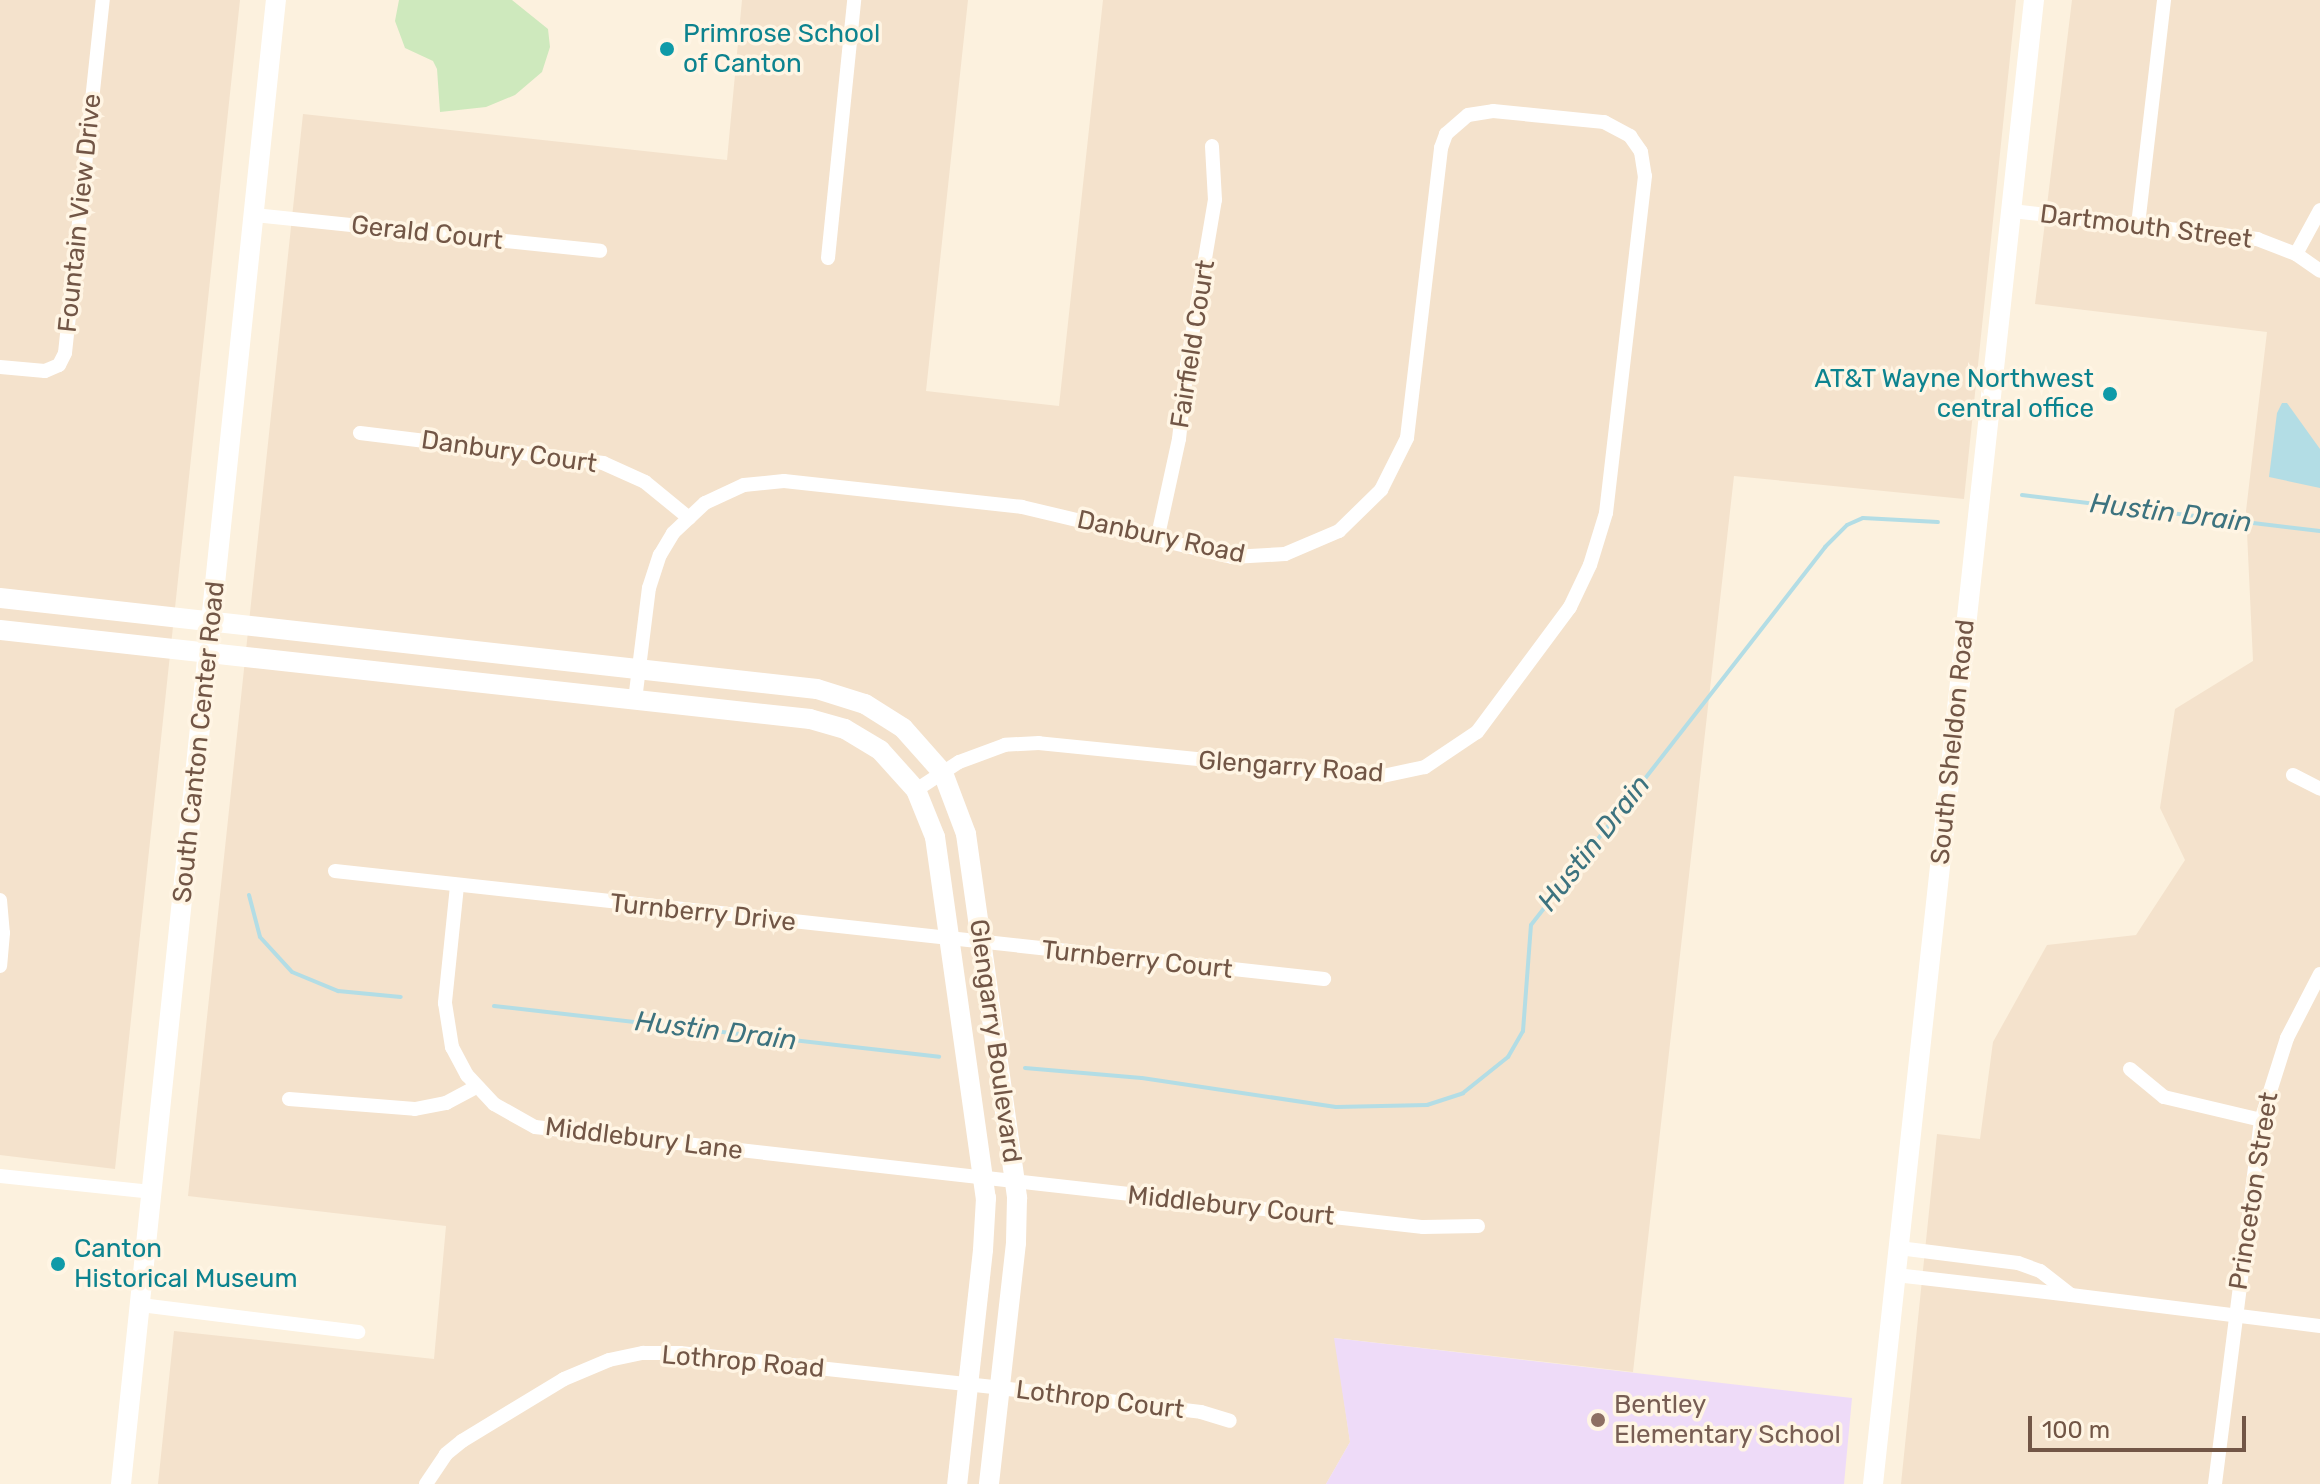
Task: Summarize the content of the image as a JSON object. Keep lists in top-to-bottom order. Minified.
{"streets":{"street":["Fountain View Drive","Dartmouth Street","Gerald Court","Fairfield Court","Danbury Court","Danbury Road","South Canton Center Road","South Sheldon Road","Glengarry Road","Turnberry Drive","Turnberry Court","Glengarry Boulevard","Middlebury Lane","Princeton Street","Middlebury Court","Lothrop Road","Lothrop Court"]},"crossings":[["Dartmouth Street","South Sheldon Road"],["Gerald Court","South Canton Center Road"],["Fairfield Court","Danbury Road"],["Danbury Court","Danbury Road"],["Danbury Road","Glengarry Road"],["Danbury Road","Glengarry Boulevard"],["South Canton Center Road","Glengarry Boulevard"],["Glengarry Road","Glengarry Boulevard"],["Turnberry Drive","Turnberry Court"],["Turnberry Drive","Glengarry Boulevard"],["Turnberry Drive","Middlebury Lane"],["Turnberry Court","Glengarry Boulevard"],["Glengarry Boulevard","Middlebury Lane"],["Glengarry Boulevard","Middlebury Court"],["Glengarry Boulevard","Lothrop Road"],["Glengarry Boulevard","Lothrop Court"],["Middlebury Lane","Middlebury Court"],["Lothrop Road","Lothrop Court"]],"water":["Hustin Drain"],"places":["Primrose School of Canton","AT&T Wayne Northwest central office","Canton Historical Museum","Bentley Elementary School"],"scale_bar":"100 m"}
